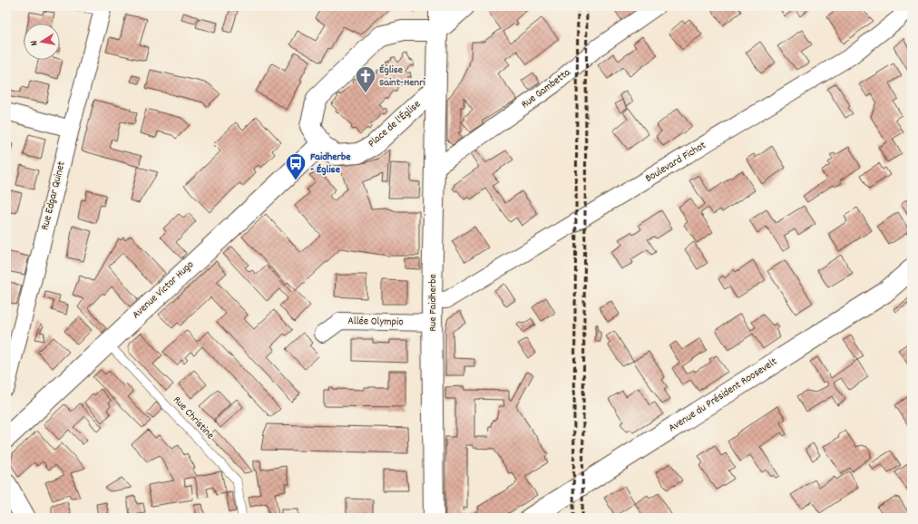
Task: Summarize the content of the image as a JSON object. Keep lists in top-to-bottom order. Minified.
{"streets":{"street":["Rue Gambetta","Place de l'Église","Boulevard Fichot","Rue Edgar Quinet","Avenue Victor Hugo","Rue Faidherbe","Allée Olympio","Avenue du Président Roosevelt"],"lane":["Rue Christine"]},"crossings":[["Rue Gambetta","Rue Faidherbe"],["Place de l'Église","Avenue Victor Hugo"],["Place de l'Église","Rue Faidherbe"],["Boulevard Fichot","Rue Faidherbe"],["Avenue Victor Hugo","Rue Christine"],["Rue Faidherbe","Allée Olympio"]],"places":{"church":["Église Saint-Henri"],"bus stop":["Faidherbe - Église"]},"north":"left"}
